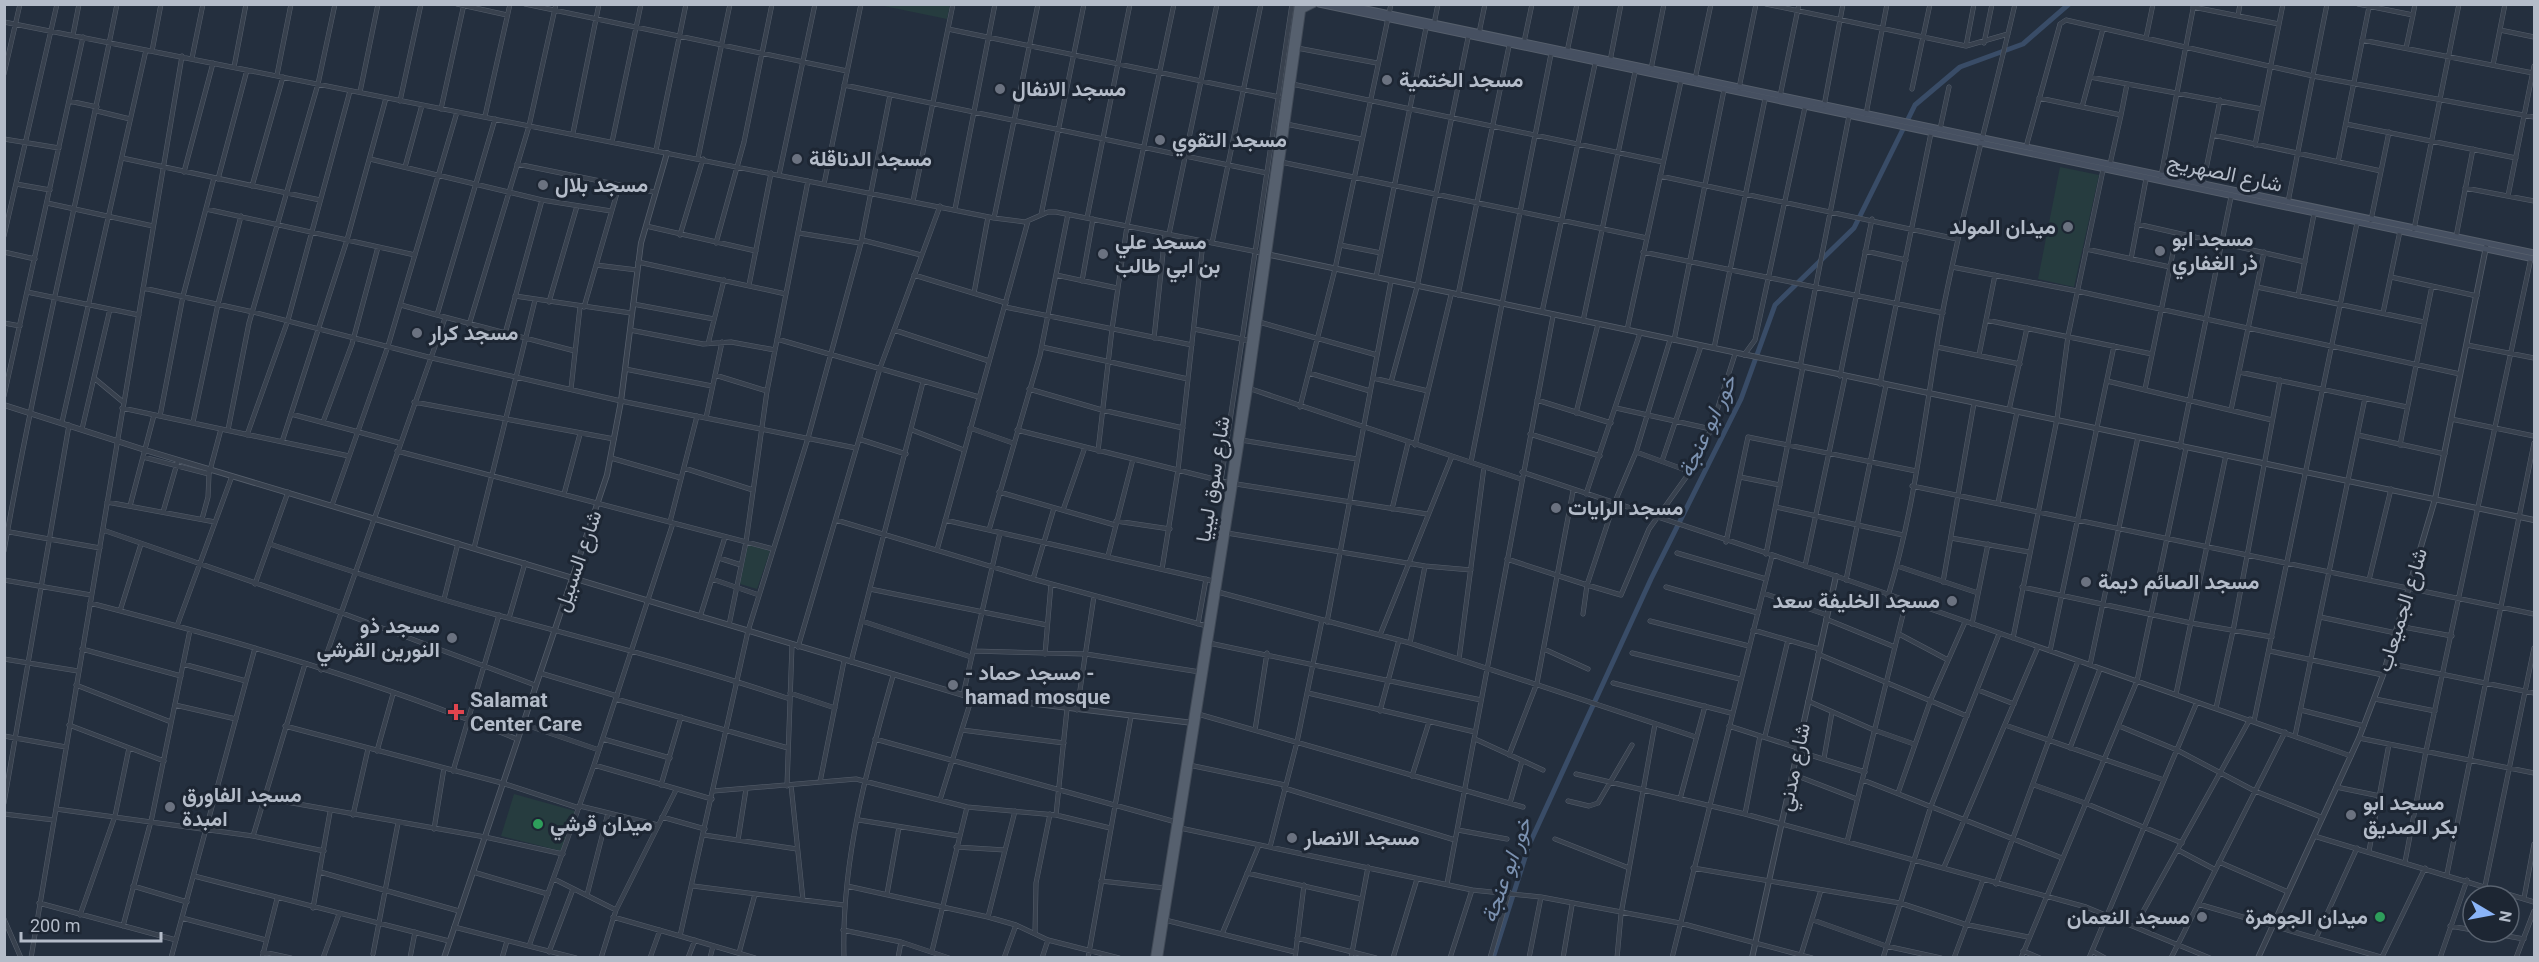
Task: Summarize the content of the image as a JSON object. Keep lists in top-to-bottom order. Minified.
{"streets":{"main road":["شارع الصهريج","شارع سوق ليبيا"],"street":["شارع السبيل","شارع الجميعاب","شارع مدني"]},"crossings":[["شارع الصهريج","شارع الجميعاب"]],"water":["خور ابو عنجة"],"places":{"other":["مسجد الختمية","مسجد الانفال","مسجد التقوي","مسجد الدناقلة","مسجد بلال","ميدان المولد","مسجد ابو ذر الغفاري","مسجد علي بن ابي طالب","مسجد كرار","مسجد الرايات","مسجد الصائم ديمة","مسجد الخليفة سعد","مسجد ذو النورين القرشي","- مسجد حماد - hamad mosque","مسجد الفاورق امبدة","مسجد ابو بكر الصديق","ميدان قرشي","مسجد الانصار","مسجد النعمان","ميدان الجوهرة"],"health":["Salamat Center Care"]},"scale_bar":"200 m","north":"right"}
